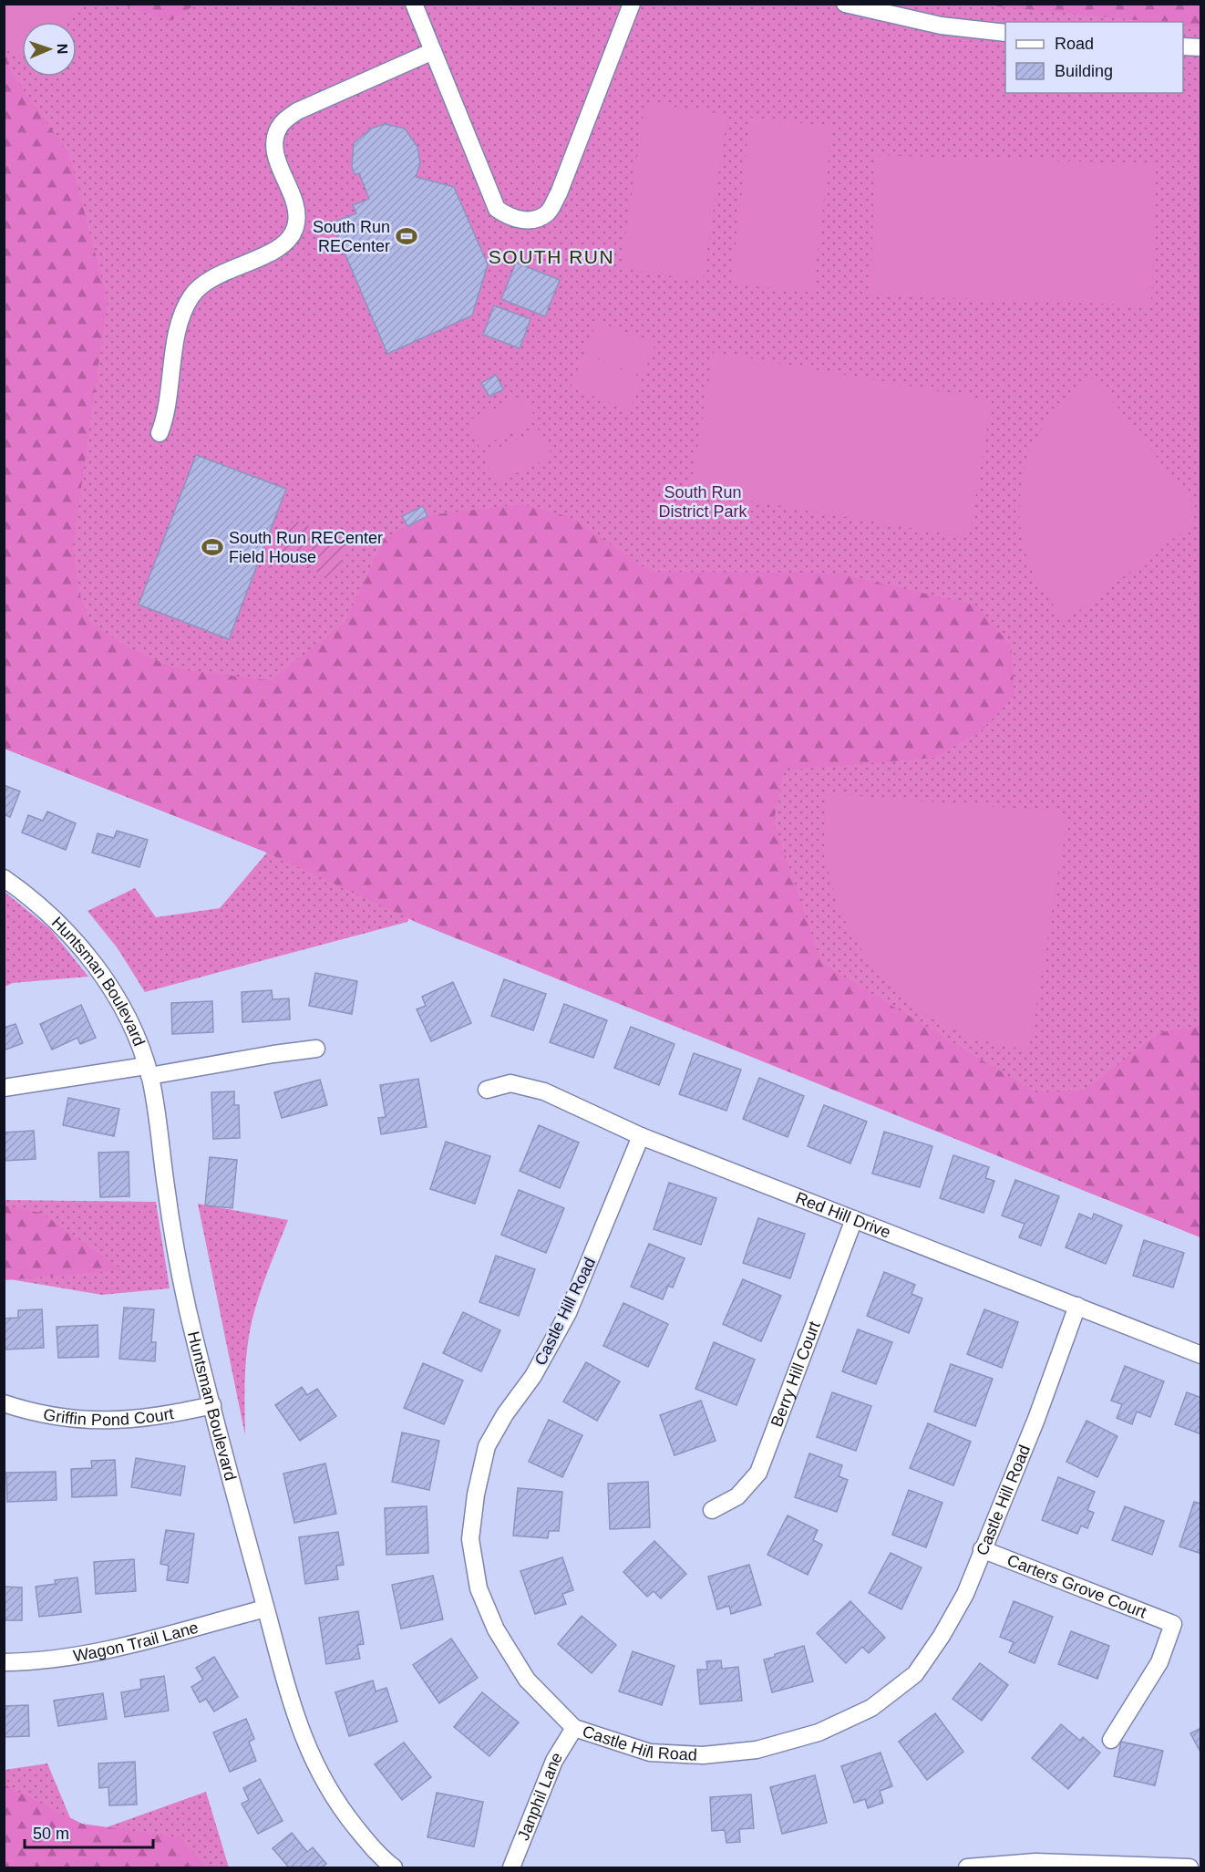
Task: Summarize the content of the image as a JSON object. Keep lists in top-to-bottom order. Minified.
{"streets":{"street":["Huntsman Boulevard","Red Hill Drive","Castle Hill Road","Berry Hill Court","Griffin Pond Court","Carters Grove Court","Wagon Trail Lane","Janphil Lane"]},"crossings":[["Huntsman Boulevard","Griffin Pond Court"],["Huntsman Boulevard","Wagon Trail Lane"],["Red Hill Drive","Castle Hill Road"],["Red Hill Drive","Berry Hill Court"],["Castle Hill Road","Carters Grove Court"],["Castle Hill Road","Janphil Lane"]],"districts":["SOUTH RUN"],"parks":["South Run District Park"],"places":{"sports":["South Run RECenter","South Run RECenter Field House"]},"legend":["Road","Building"],"scale_bar":"50 m","north":"right"}
